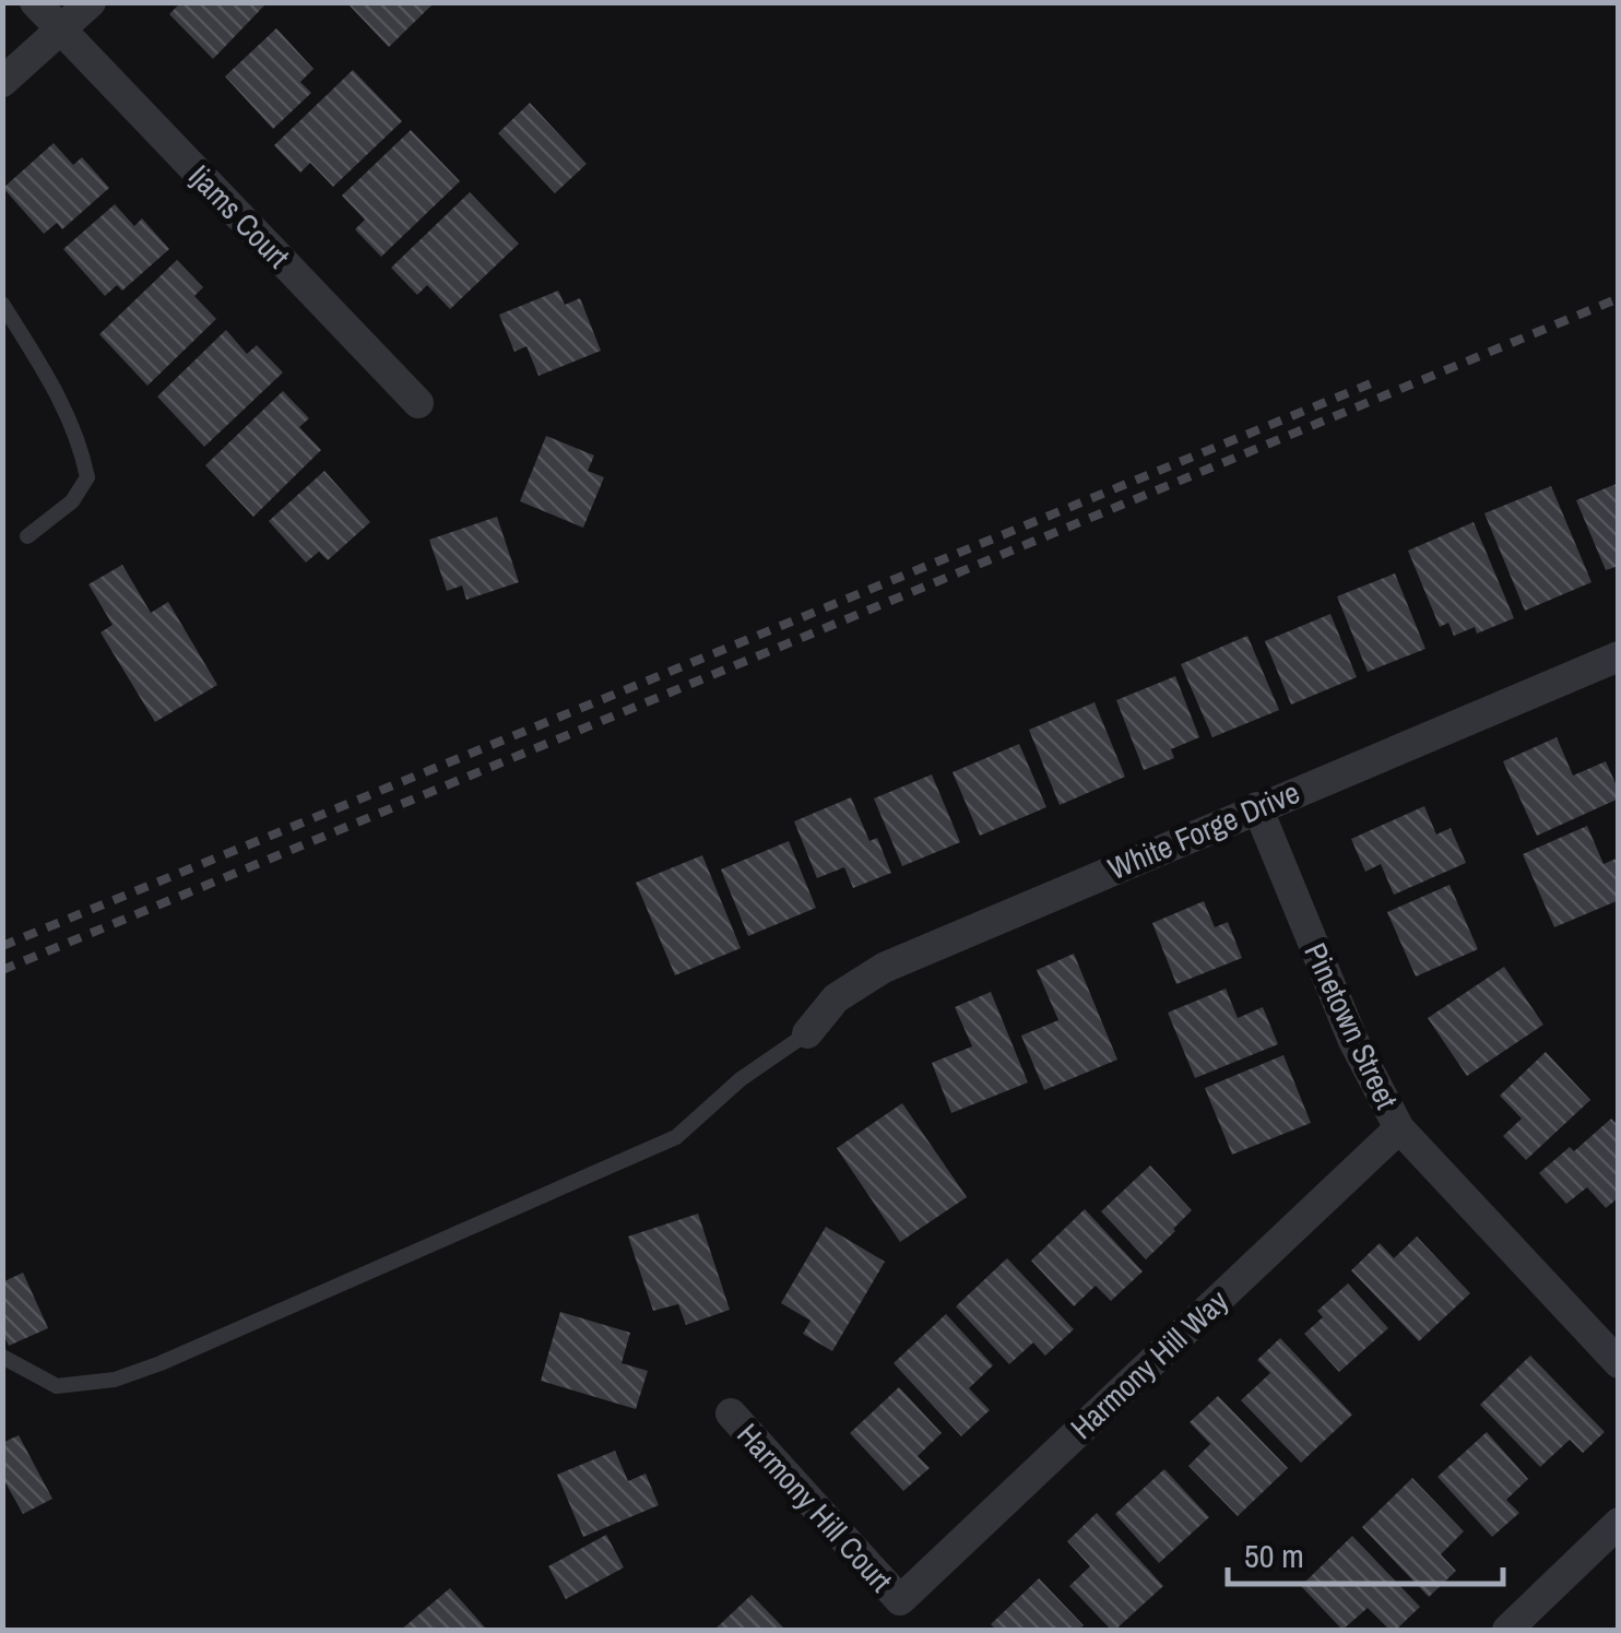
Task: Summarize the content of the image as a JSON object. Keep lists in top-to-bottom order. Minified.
{"streets":{"street":["Ijams Court","White Forge Drive","Pinetown Street","Harmony Hill Way","Harmony Hill Court"]},"crossings":[["White Forge Drive","Pinetown Street"],["Pinetown Street","Harmony Hill Way"],["Harmony Hill Way","Harmony Hill Court"]],"scale_bar":"50 m"}
